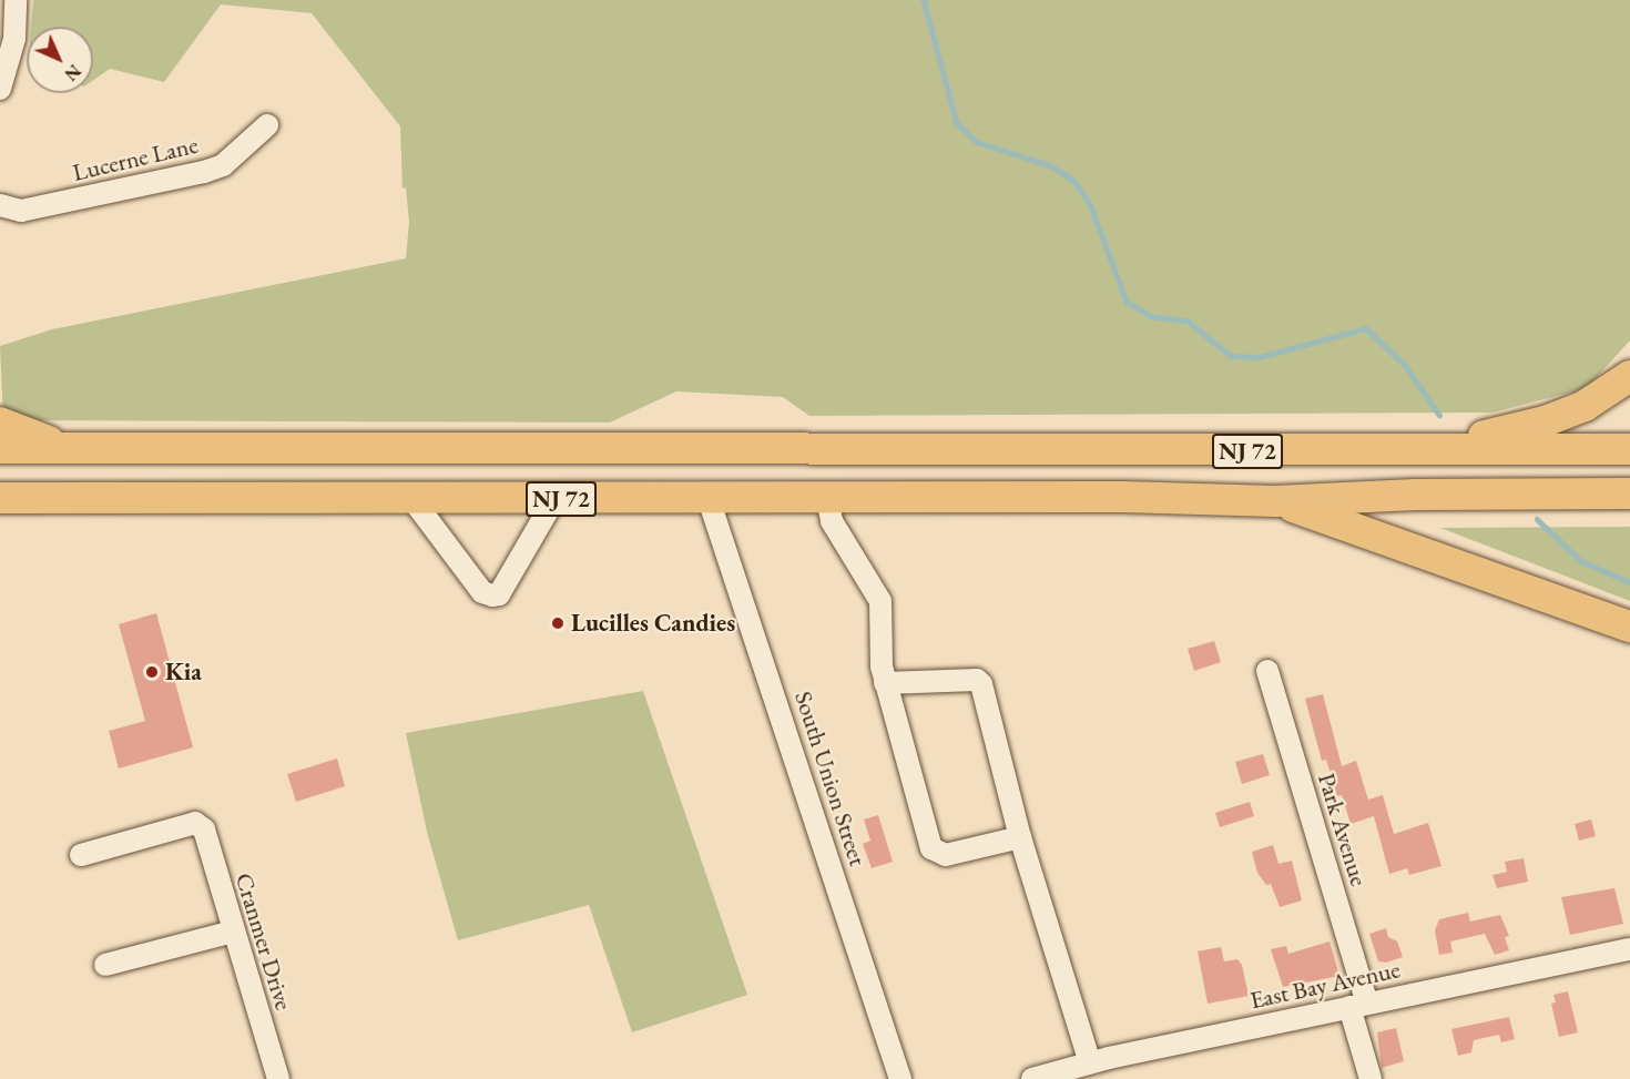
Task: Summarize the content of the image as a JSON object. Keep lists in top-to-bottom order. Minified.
{"streets":{"highway":["NJ 72"],"street":["Lucerne Lane","South Union Street","Park Avenue","Cranmer Drive","East Bay Avenue"]},"crossings":[["NJ 72","South Union Street"],["Park Avenue","East Bay Avenue"]],"places":["Lucilles Candies","Kia"],"north":"bottom right"}
